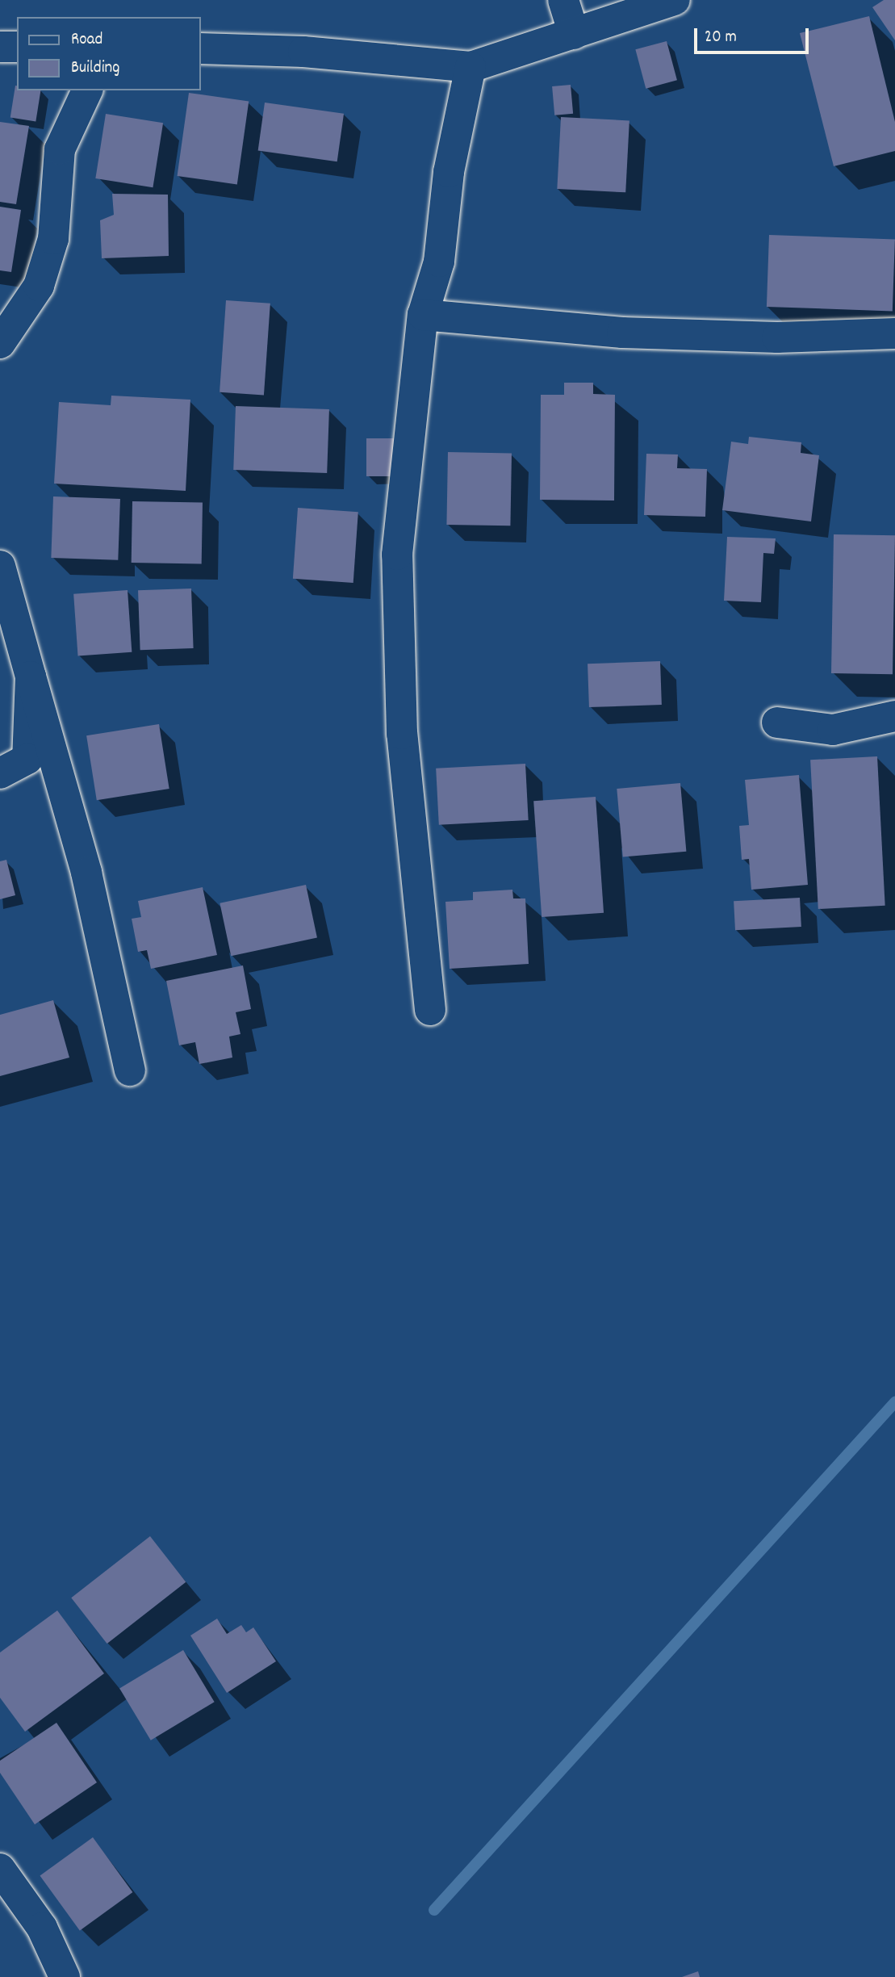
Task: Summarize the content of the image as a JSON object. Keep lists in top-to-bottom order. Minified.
{"legend":["Road","Building"],"scale_bar":"20 m"}
